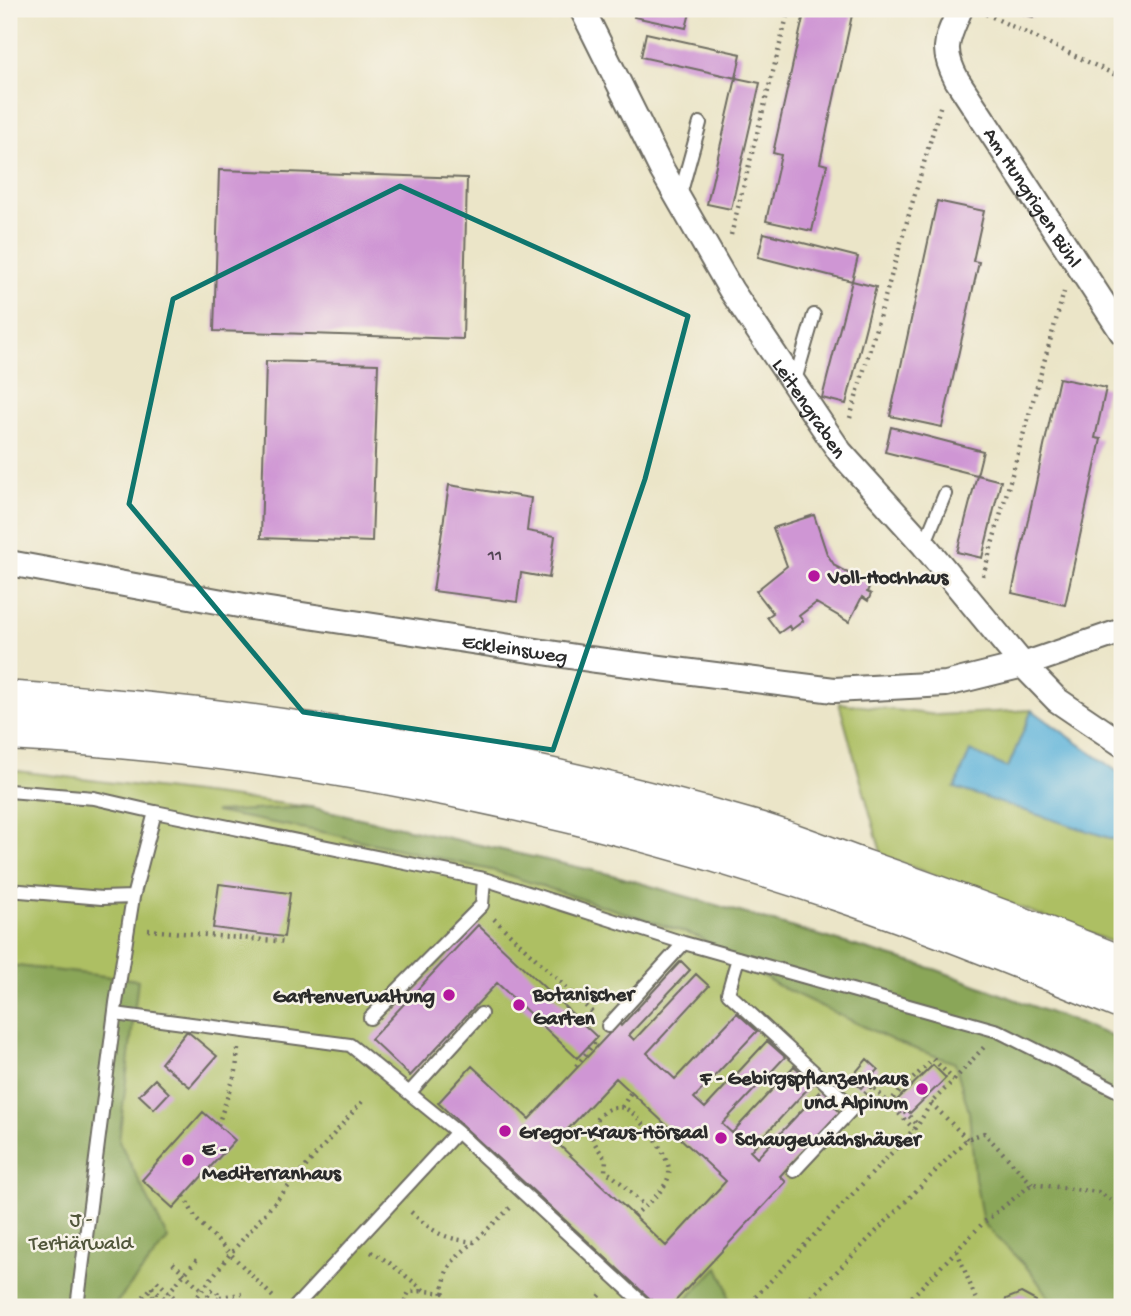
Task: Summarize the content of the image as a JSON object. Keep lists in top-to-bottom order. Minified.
{"streets":{"street":["Am Hungrigen Bühl","Leitengraben","Eckleinsweg"]},"crossings":[["Leitengraben","Eckleinsweg"]],"parks":["J - Tertiärwald"],"places":["Voll-Hochhaus","Gartenverwaltung","Botanischer Garten","F - Gebirgspflanzenhaus und Alpinum","Gregor-Kraus-Hörsaal","Schaugewächshäuser","E - Mediterranhaus"],"house_numbers":["11"]}
